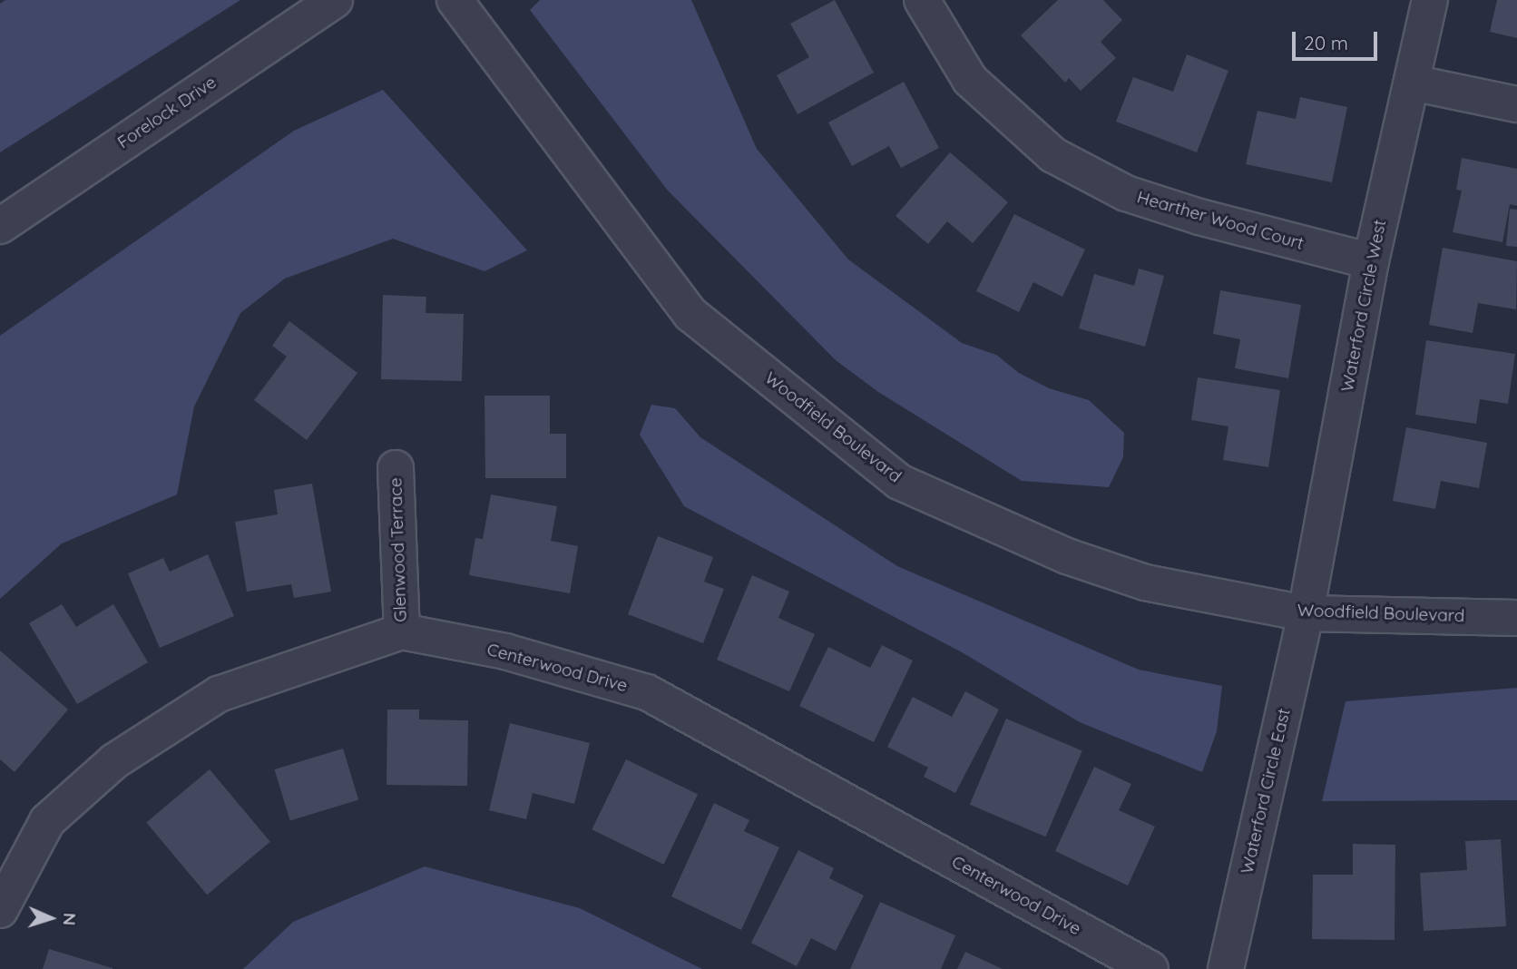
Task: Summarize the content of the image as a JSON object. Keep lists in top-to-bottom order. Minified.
{"streets":{"street":["Forelock Drive","Hearther Wood Court","Waterford Circle West","Woodfield Boulevard","Glenwood Terrace","Centerwood Drive","Waterford Circle East"]},"crossings":[["Hearther Wood Court","Waterford Circle West"],["Waterford Circle West","Woodfield Boulevard"],["Waterford Circle West","Waterford Circle East"],["Woodfield Boulevard","Waterford Circle East"],["Glenwood Terrace","Centerwood Drive"]],"scale_bar":"20 m","north":"right"}
